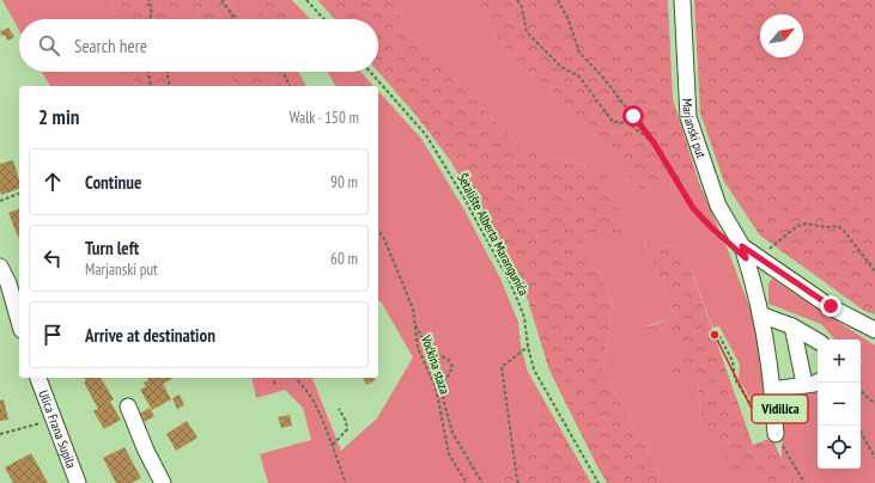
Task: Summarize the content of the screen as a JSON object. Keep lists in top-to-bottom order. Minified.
{"streets":{"street":["Marjanski put","Ulica Frana Supila"],"path":["Šetalište Alberta Marangunića","Voćkina staza"]},"places":["Vidilica"],"north":"top right","page":{"search":"Search here","heading":["2 min","Walk · 150 m"],"list":[["Continue","90 m"],["Turn left","Marjanski put","60 m"],"Arrive at destination"],"map_buttons":["+","−"]}}
